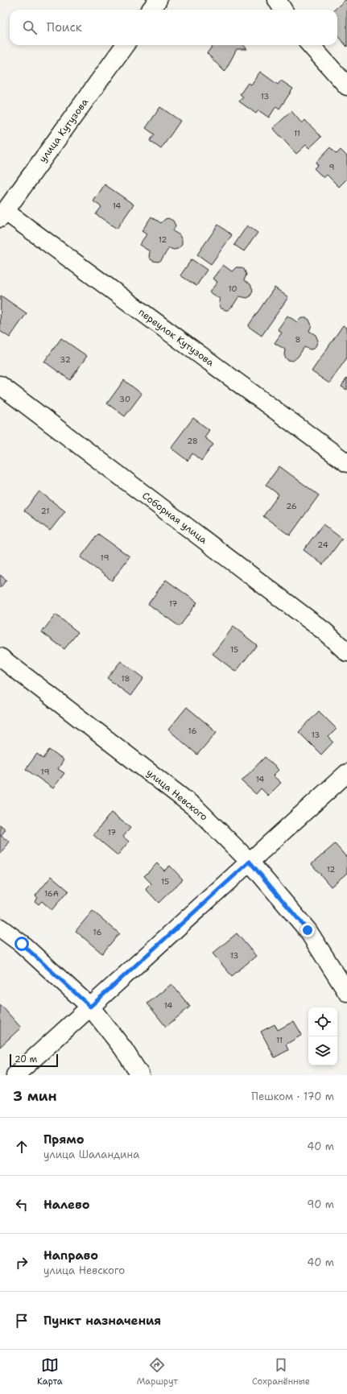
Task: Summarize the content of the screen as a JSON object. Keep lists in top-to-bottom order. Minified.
{"streets":{"street":["улица Кутузова","переулок Кутузова","Соборная улица","улица Невского"]},"crossings":[["улица Кутузова","переулок Кутузова"]],"house_numbers":["13","11","9","14","12","10","8","32","30","28","26","21","24","19","17","15","18","16","13","19","14","17","12","15","16А","16","13","14","11"],"scale_bar":"20 m","page":{"search":"Поиск","scale":"20 m","heading":["3 мин","Пешком · 170 m"],"list":[["Прямо","улица Шаландина","40 m"],["Налево","90 m"],["Направо","улица Невского","40 m"],"Пункт назначения"],"nav":["Карта","Маршрут","Сохранённые"]}}
